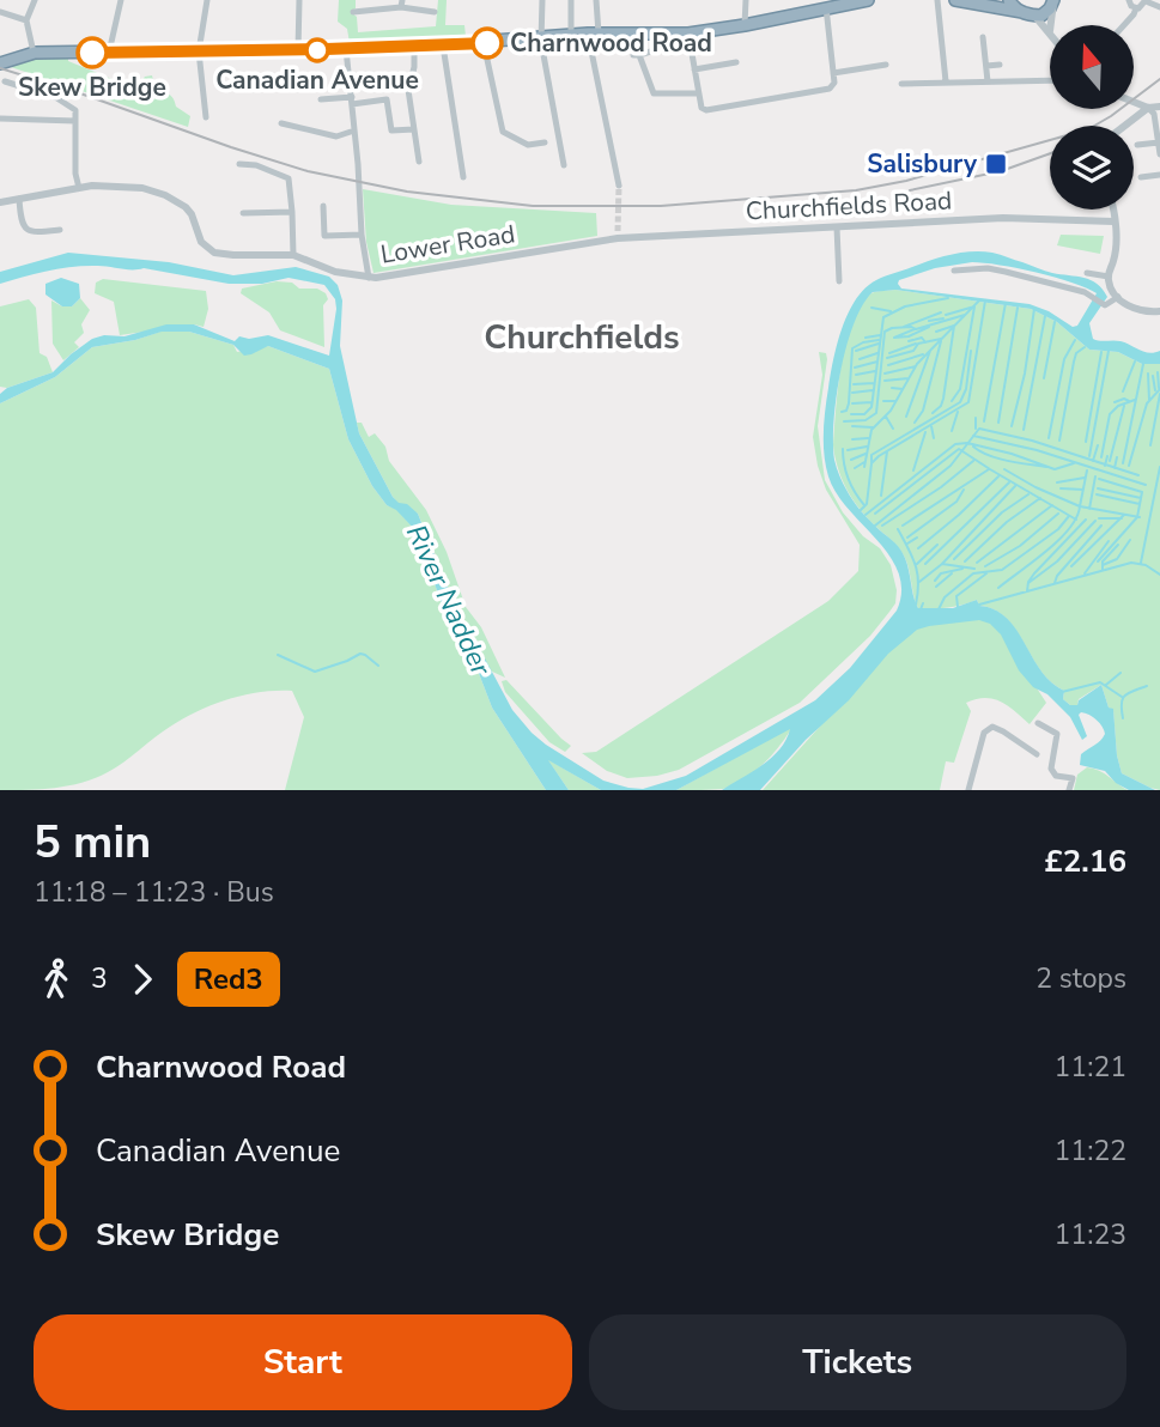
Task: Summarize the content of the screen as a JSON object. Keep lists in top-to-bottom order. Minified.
{"streets":{"street":["Churchfields Road","Lower Road"]},"crossings":[["Churchfields Road","Lower Road"]],"districts":["Churchfields"],"water":["River Nadder"],"places":{"other":["Charnwood Road","Canadian Avenue","Skew Bridge"],"transit":["Salisbury"]},"lines":["bus line Red3"],"north":"top","page":{"heading":["5 min","11:18 – 11:23 · Bus","£2.16"],"legs":["3","Red3","2 stops"],"list":[{"name":"Charnwood Road","value":"11:21"},{"name":"Canadian Avenue","value":"11:22"},{"name":"Skew Bridge","value":"11:23"}],"buttons":["Start","Tickets"]}}
